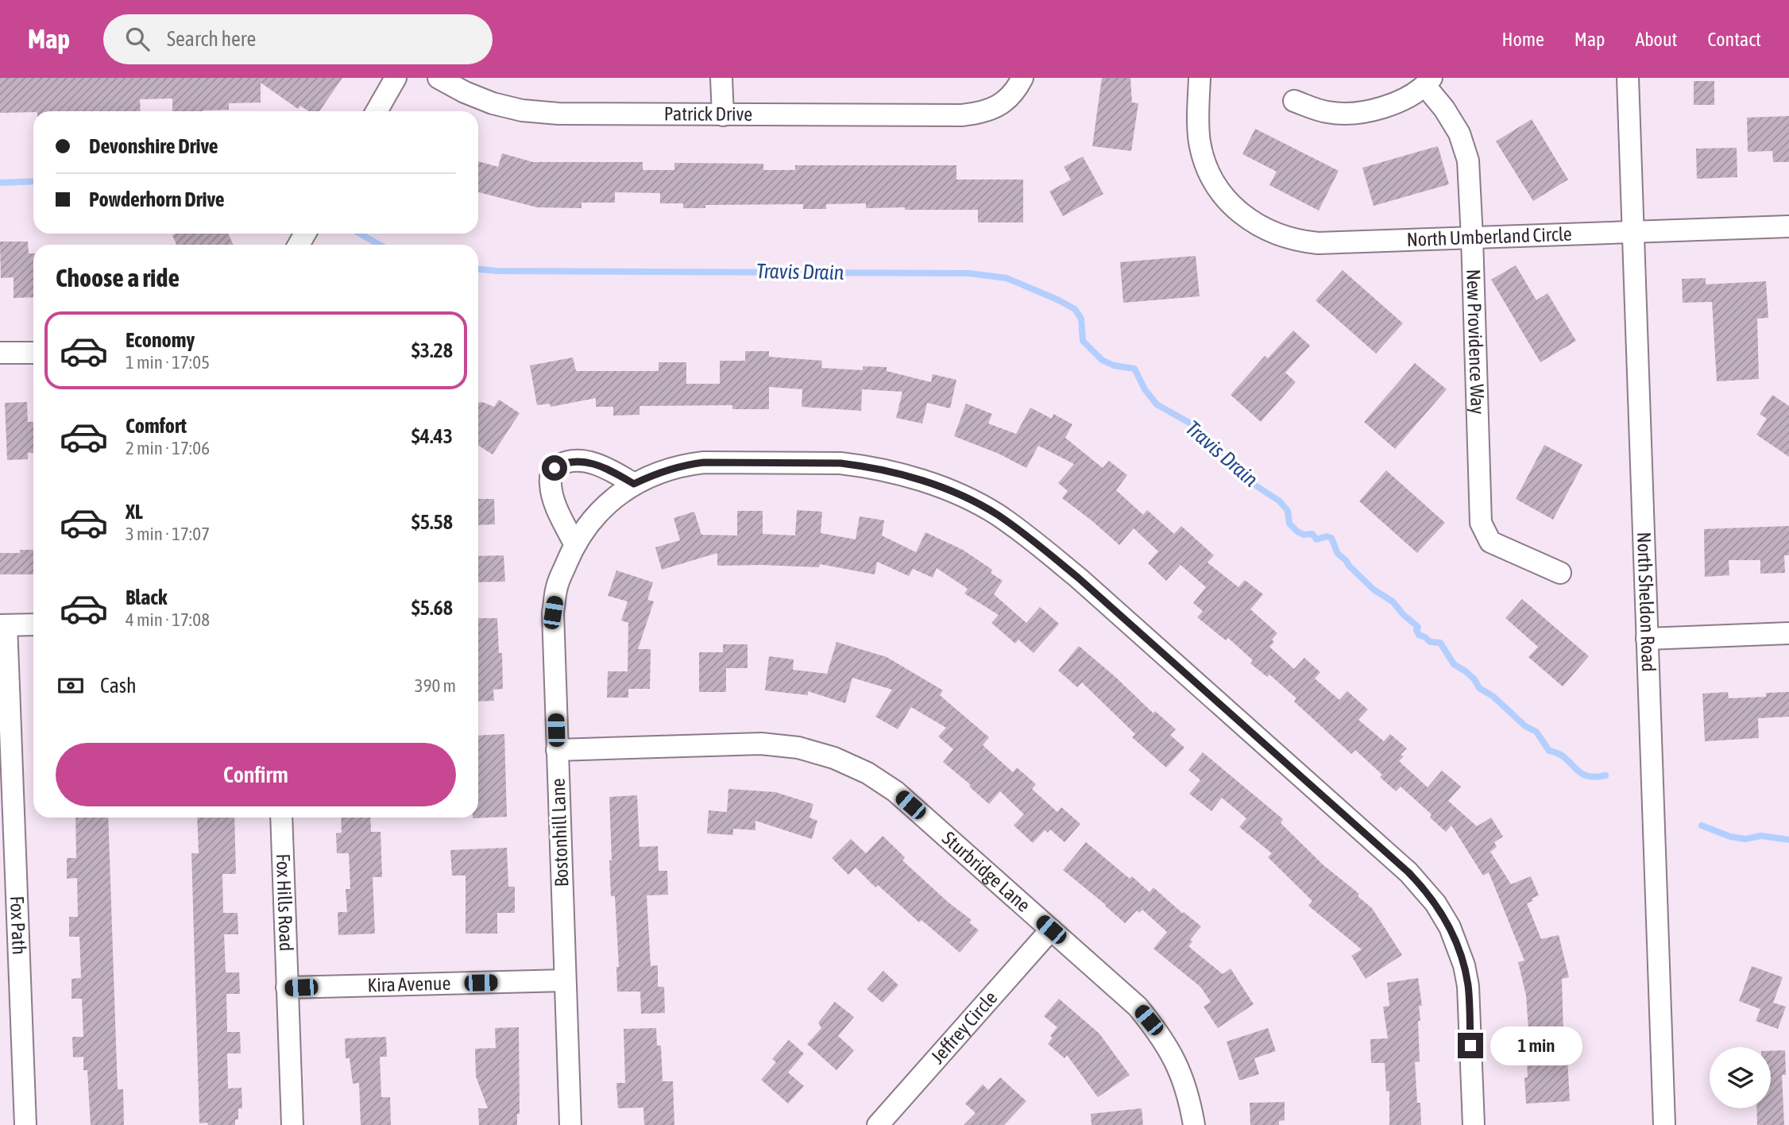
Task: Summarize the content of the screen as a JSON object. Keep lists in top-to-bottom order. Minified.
{"streets":{"street":["Patrick Drive","North Umberland Circle","New Providence Way","North Sheldon Road","Bostonhill Lane","Sturbridge Lane","Fox Hills Road","Fox Path","Kira Avenue","Jeffrey Circle"]},"crossings":[["North Umberland Circle","New Providence Way"],["North Umberland Circle","North Sheldon Road"],["Bostonhill Lane","Sturbridge Lane"],["Bostonhill Lane","Kira Avenue"],["Sturbridge Lane","Jeffrey Circle"],["Fox Hills Road","Kira Avenue"]],"water":["Travis Drain"],"page":{"header":"Map","search":"Search here","nav":["Home","Map","About","Contact"],"banner":["Devonshire Drive","Powderhorn Drive"],"heading":"Choose a ride","list":[{"name":"Economy","note":"1 min · 17:05","value":"$3.28"},{"name":"Comfort","note":"2 min · 17:06","value":"$4.43"},{"name":"XL","note":"3 min · 17:07","value":"$5.58"},{"name":"Black","note":"4 min · 17:08","value":"$5.68"}],"pay":["Cash","390 m"],"buttons":"Confirm","bubble":"1 min"}}
